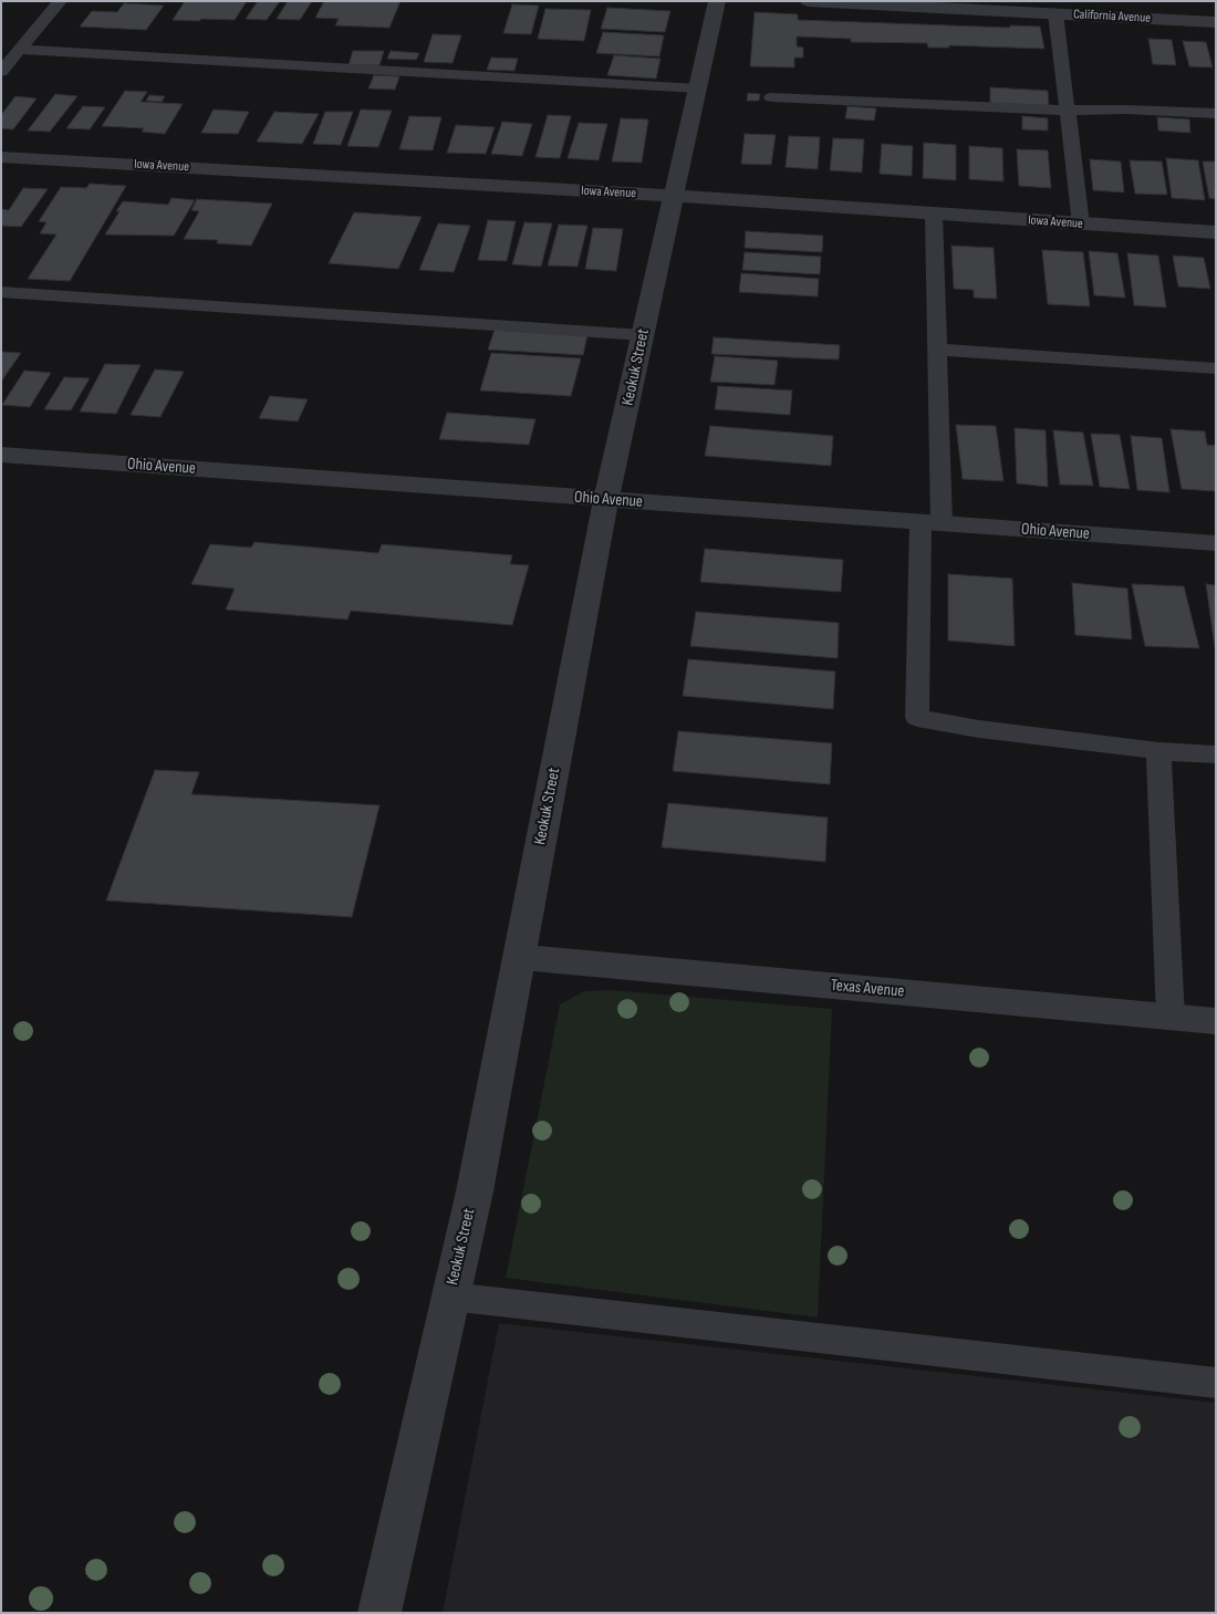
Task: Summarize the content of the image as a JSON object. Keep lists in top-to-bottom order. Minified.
{"streets":{"street":["California Avenue","Iowa Avenue","Keokuk Street","Ohio Avenue","Texas Avenue"]},"crossings":[["Iowa Avenue","Keokuk Street"],["Keokuk Street","Ohio Avenue"],["Keokuk Street","Texas Avenue"]]}
